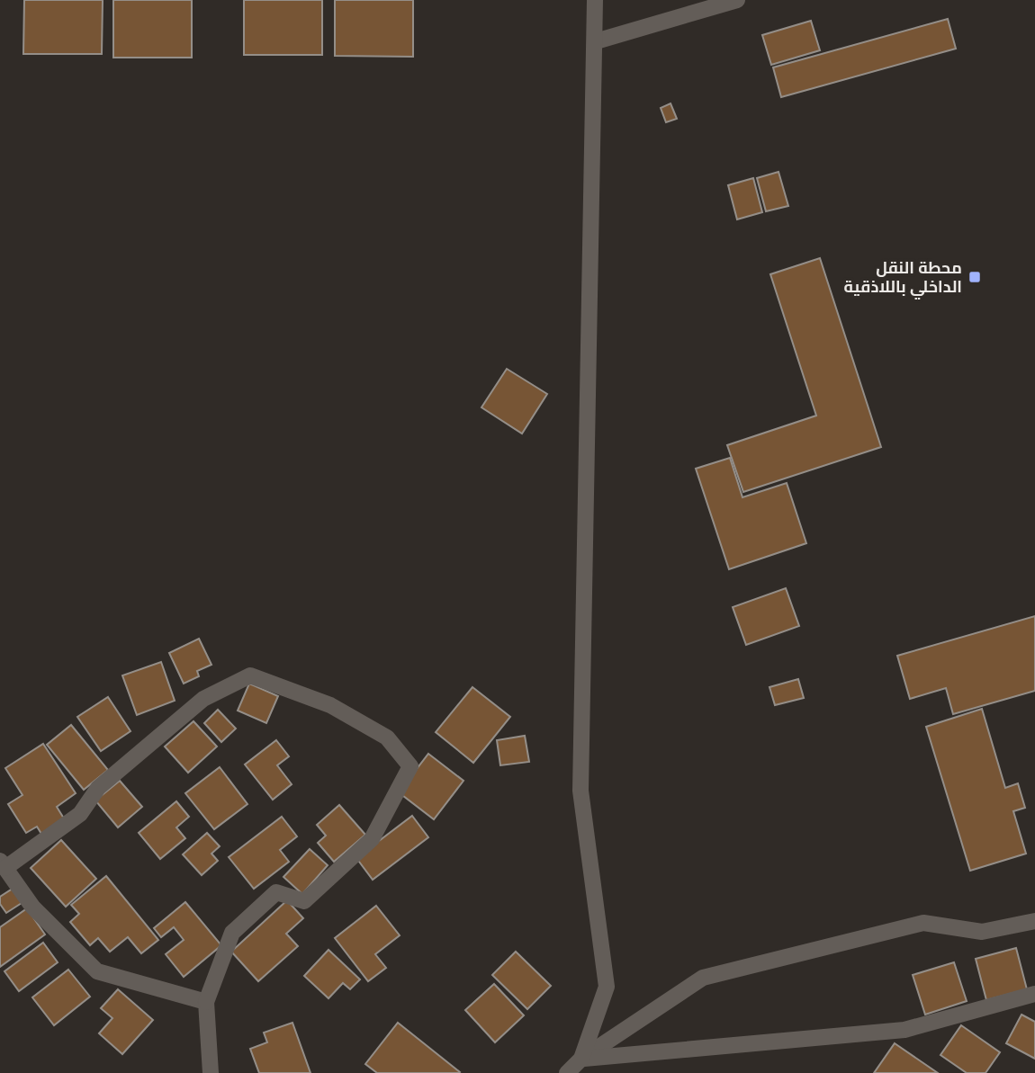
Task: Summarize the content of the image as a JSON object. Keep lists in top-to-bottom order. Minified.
{"places":{"transit":["محطة النقل الداخلي باللاذقية"]}}
